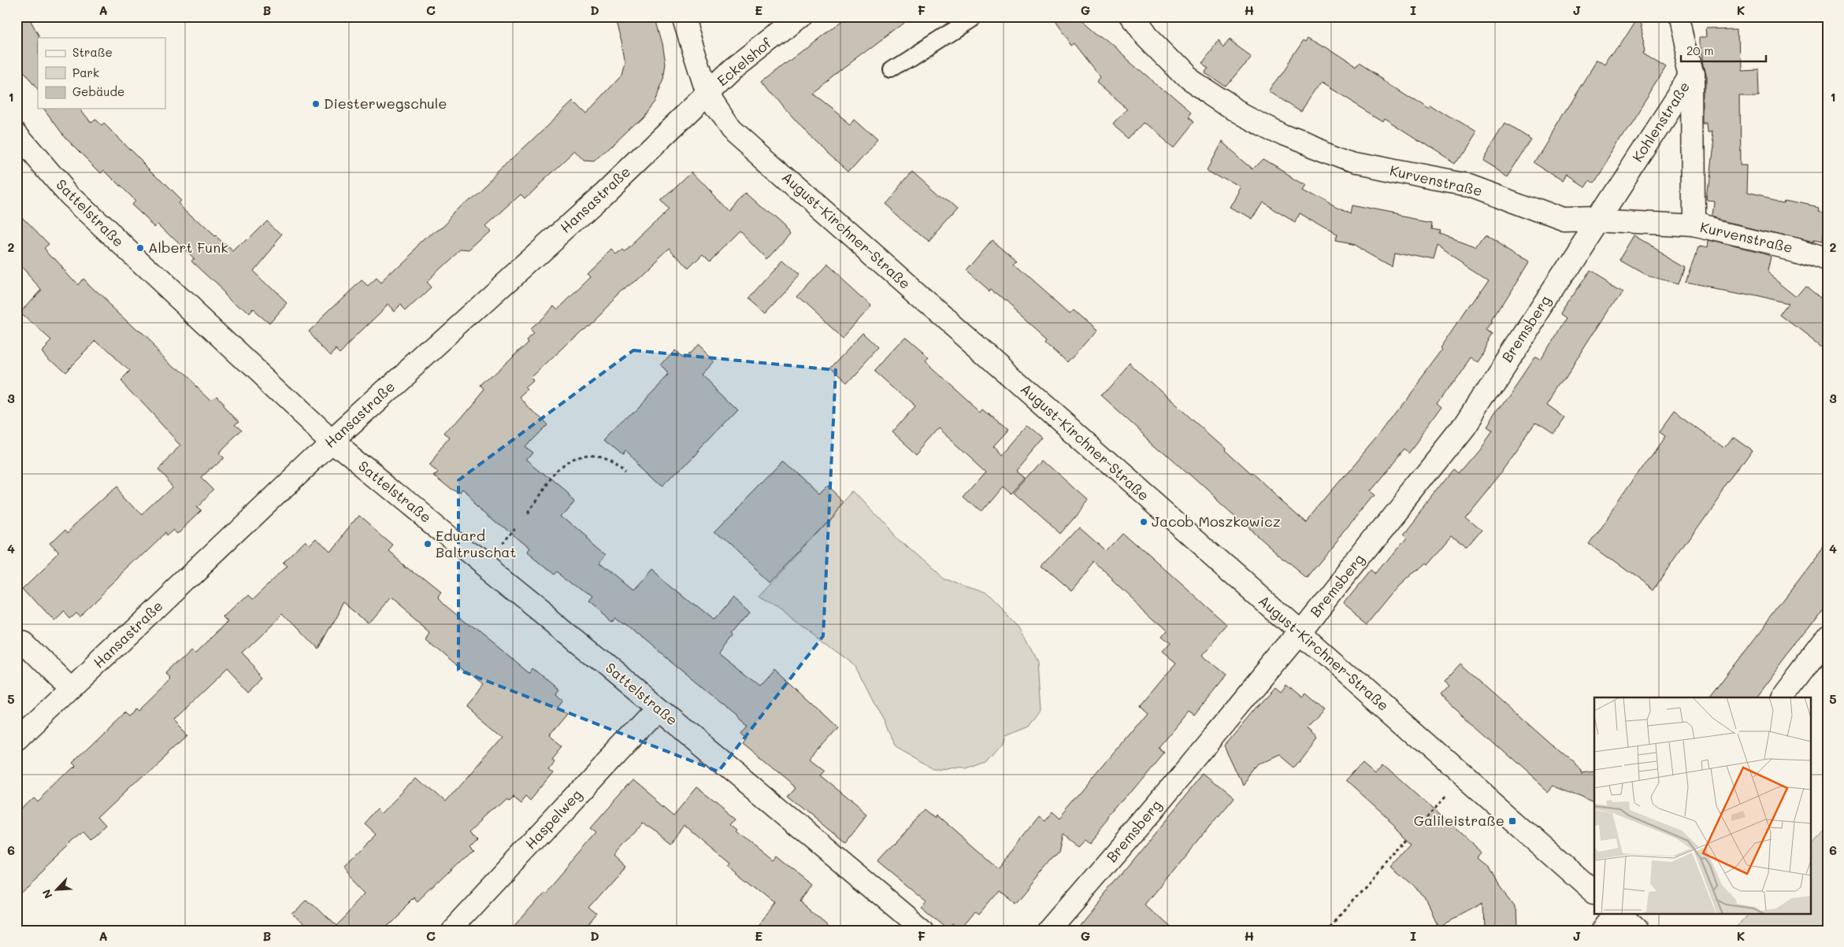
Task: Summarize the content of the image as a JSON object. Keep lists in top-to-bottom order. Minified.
{"streets":{"street":["Eckelshof","Kohlenstraße","Kurvenstraße","Hansastraße","Sattelstraße","August-Kirchner-Straße","Bremsberg","Haspelweg"]},"crossings":[["Eckelshof","Hansastraße"],["Eckelshof","August-Kirchner-Straße"],["Kohlenstraße","Kurvenstraße"],["Kohlenstraße","Bremsberg"],["Kurvenstraße","Bremsberg"],["Hansastraße","Sattelstraße"],["Hansastraße","August-Kirchner-Straße"],["Sattelstraße","Haspelweg"],["August-Kirchner-Straße","Bremsberg"]],"places":{"other":["Diesterwegschule","Albert Funk","Jacob Moszkowicz","Eduard Baltruschat"],"transit":["Galileistraße"]},"legend":["Straße","Park","Gebäude"],"scale_bar":"20 m","north":"bottom left","grid":{"columns":["A","B","C","D","E","F","G","H","I","J","K"],"rows":["1","2","3","4","5","6"]}}
